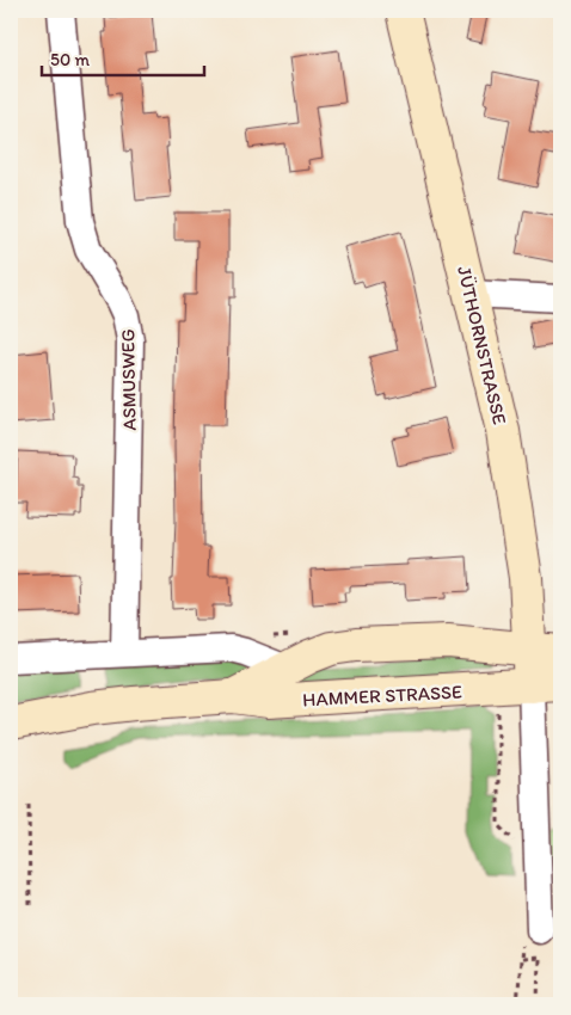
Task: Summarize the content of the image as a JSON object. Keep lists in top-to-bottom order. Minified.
{"streets":{"main road":["JÜTHORNSTRASSE","HAMMER STRASSE"],"street":["ASMUSWEG"]},"crossings":[["JÜTHORNSTRASSE","HAMMER STRASSE"],["ASMUSWEG","HAMMER STRASSE"]],"scale_bar":"50 m"}
